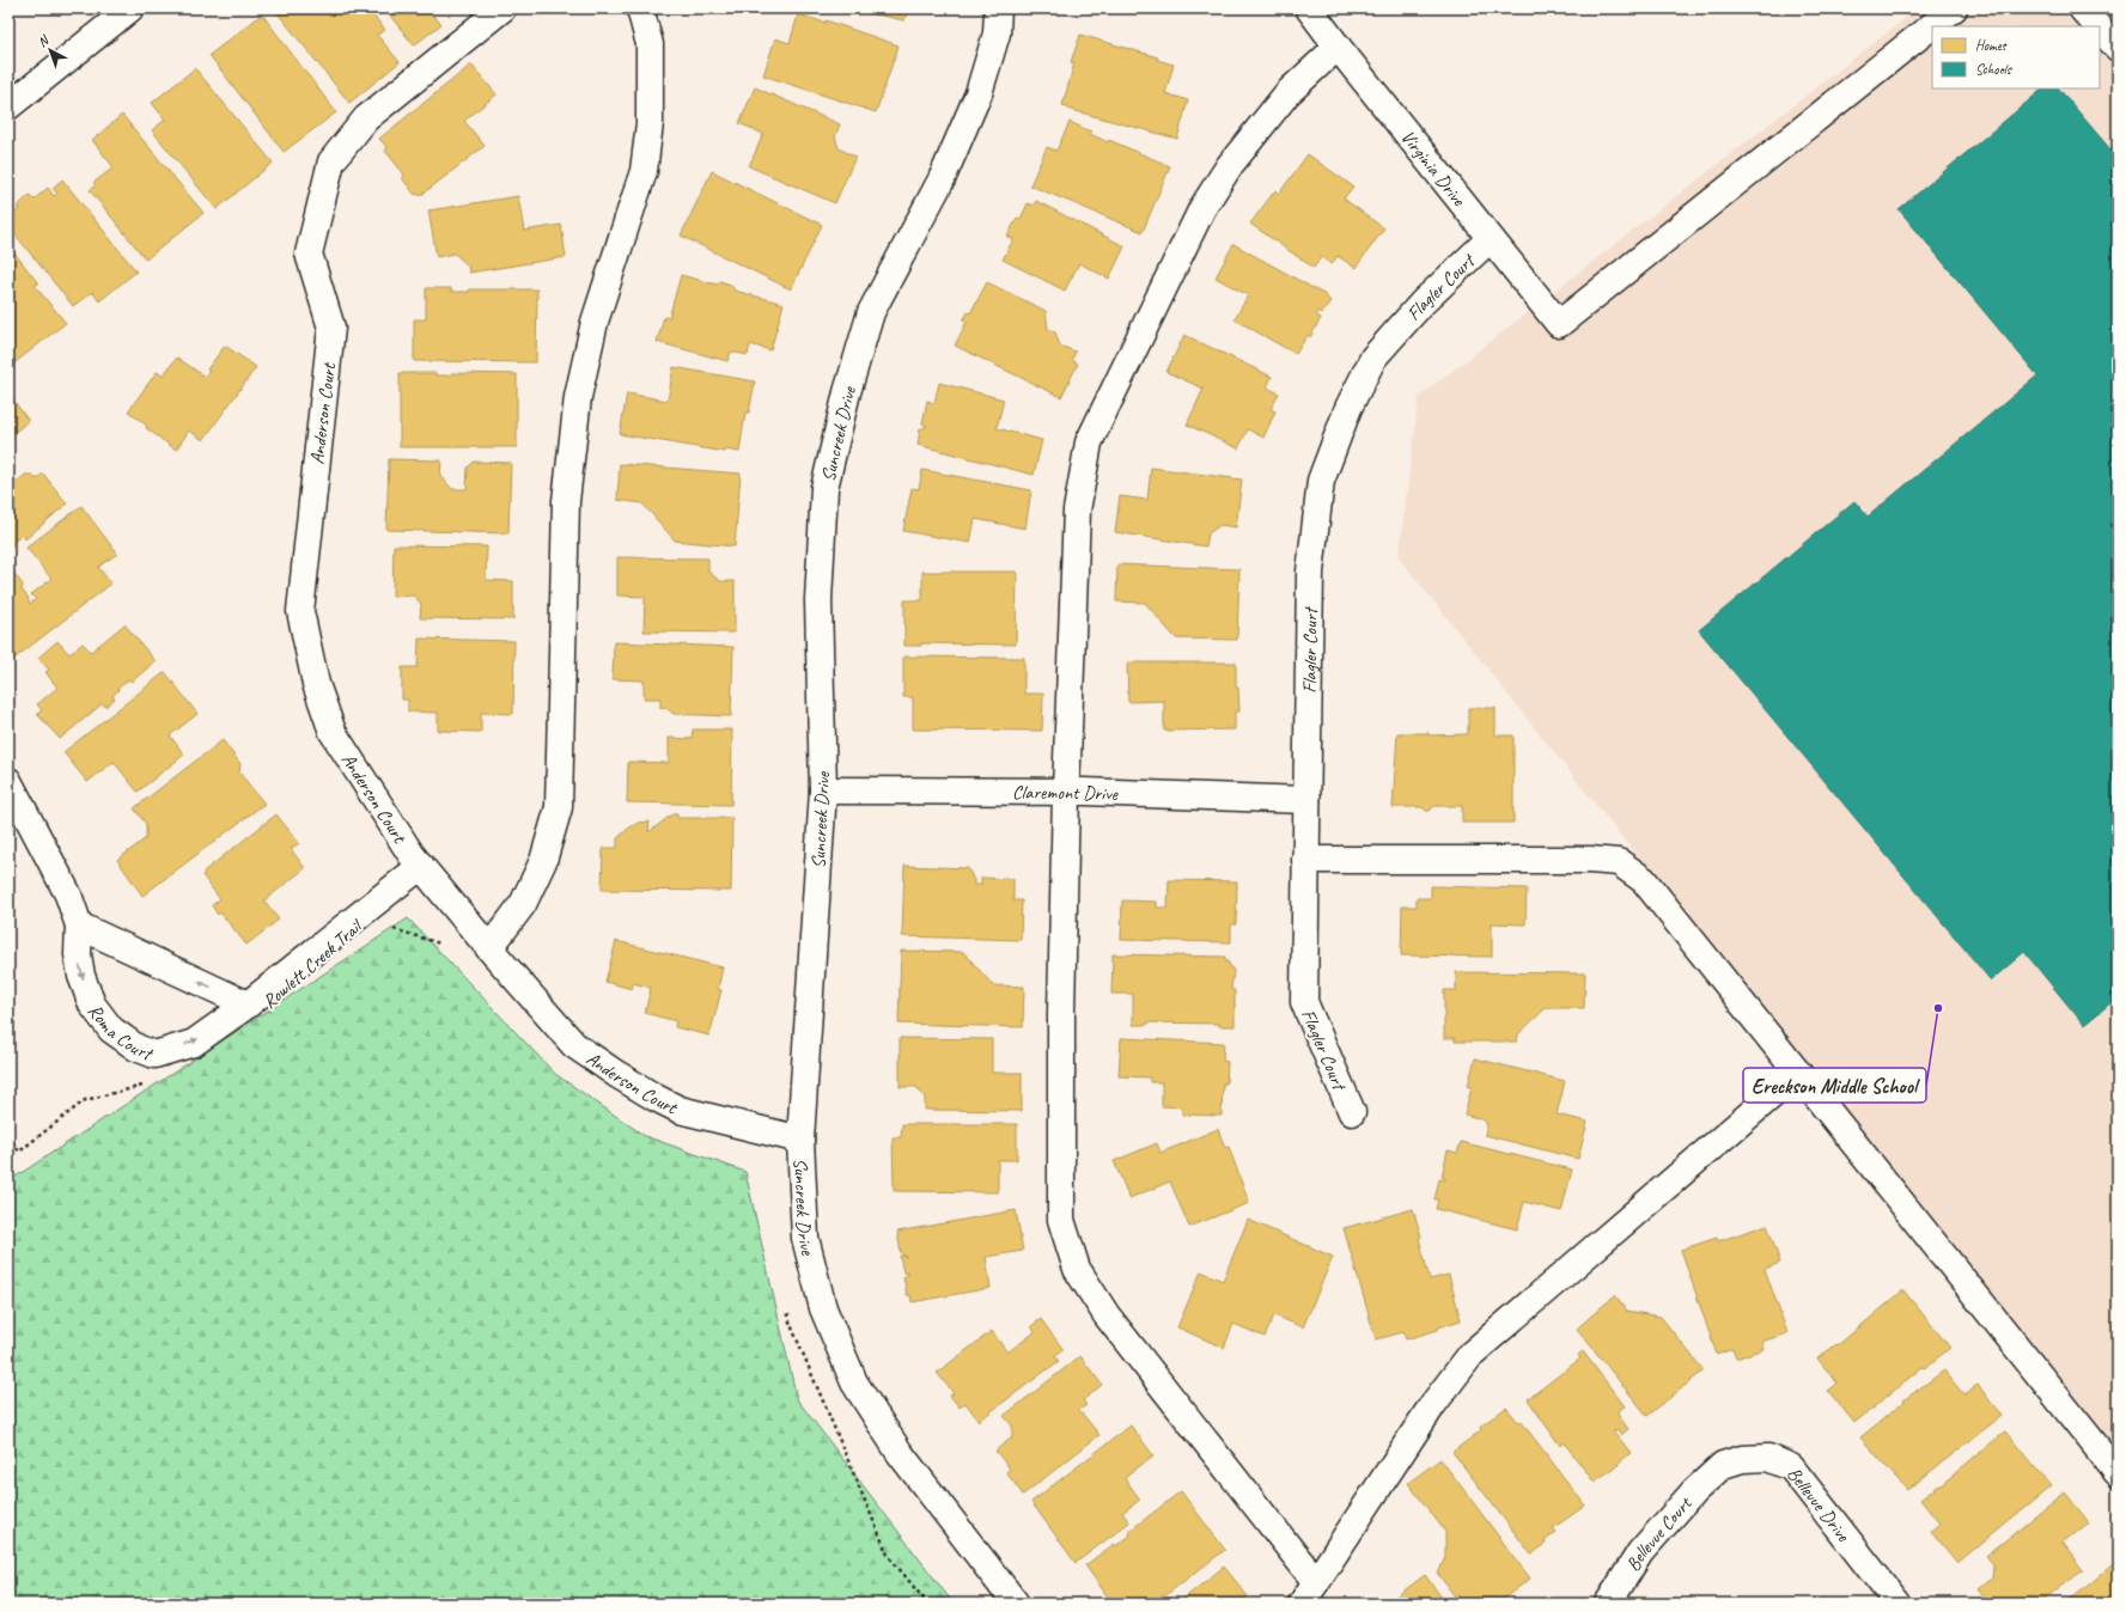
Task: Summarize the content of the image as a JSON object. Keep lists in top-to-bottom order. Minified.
{"streets":{"street":["Virginia Drive","Flagler Court","Anderson Court","Suncreek Drive","Claremont Drive","Roma Court","Bellevue Drive","Bellevue Court"],"path":["Rowlett Creek Trail"]},"crossings":[["Virginia Drive","Flagler Court"],["Flagler Court","Claremont Drive"],["Anderson Court","Suncreek Drive"],["Anderson Court","Roma Court"],["Suncreek Drive","Claremont Drive"],["Bellevue Drive","Bellevue Court"]],"places":["Ereckson Middle School"],"legend":["Homes","Schools"],"north":"top left"}
